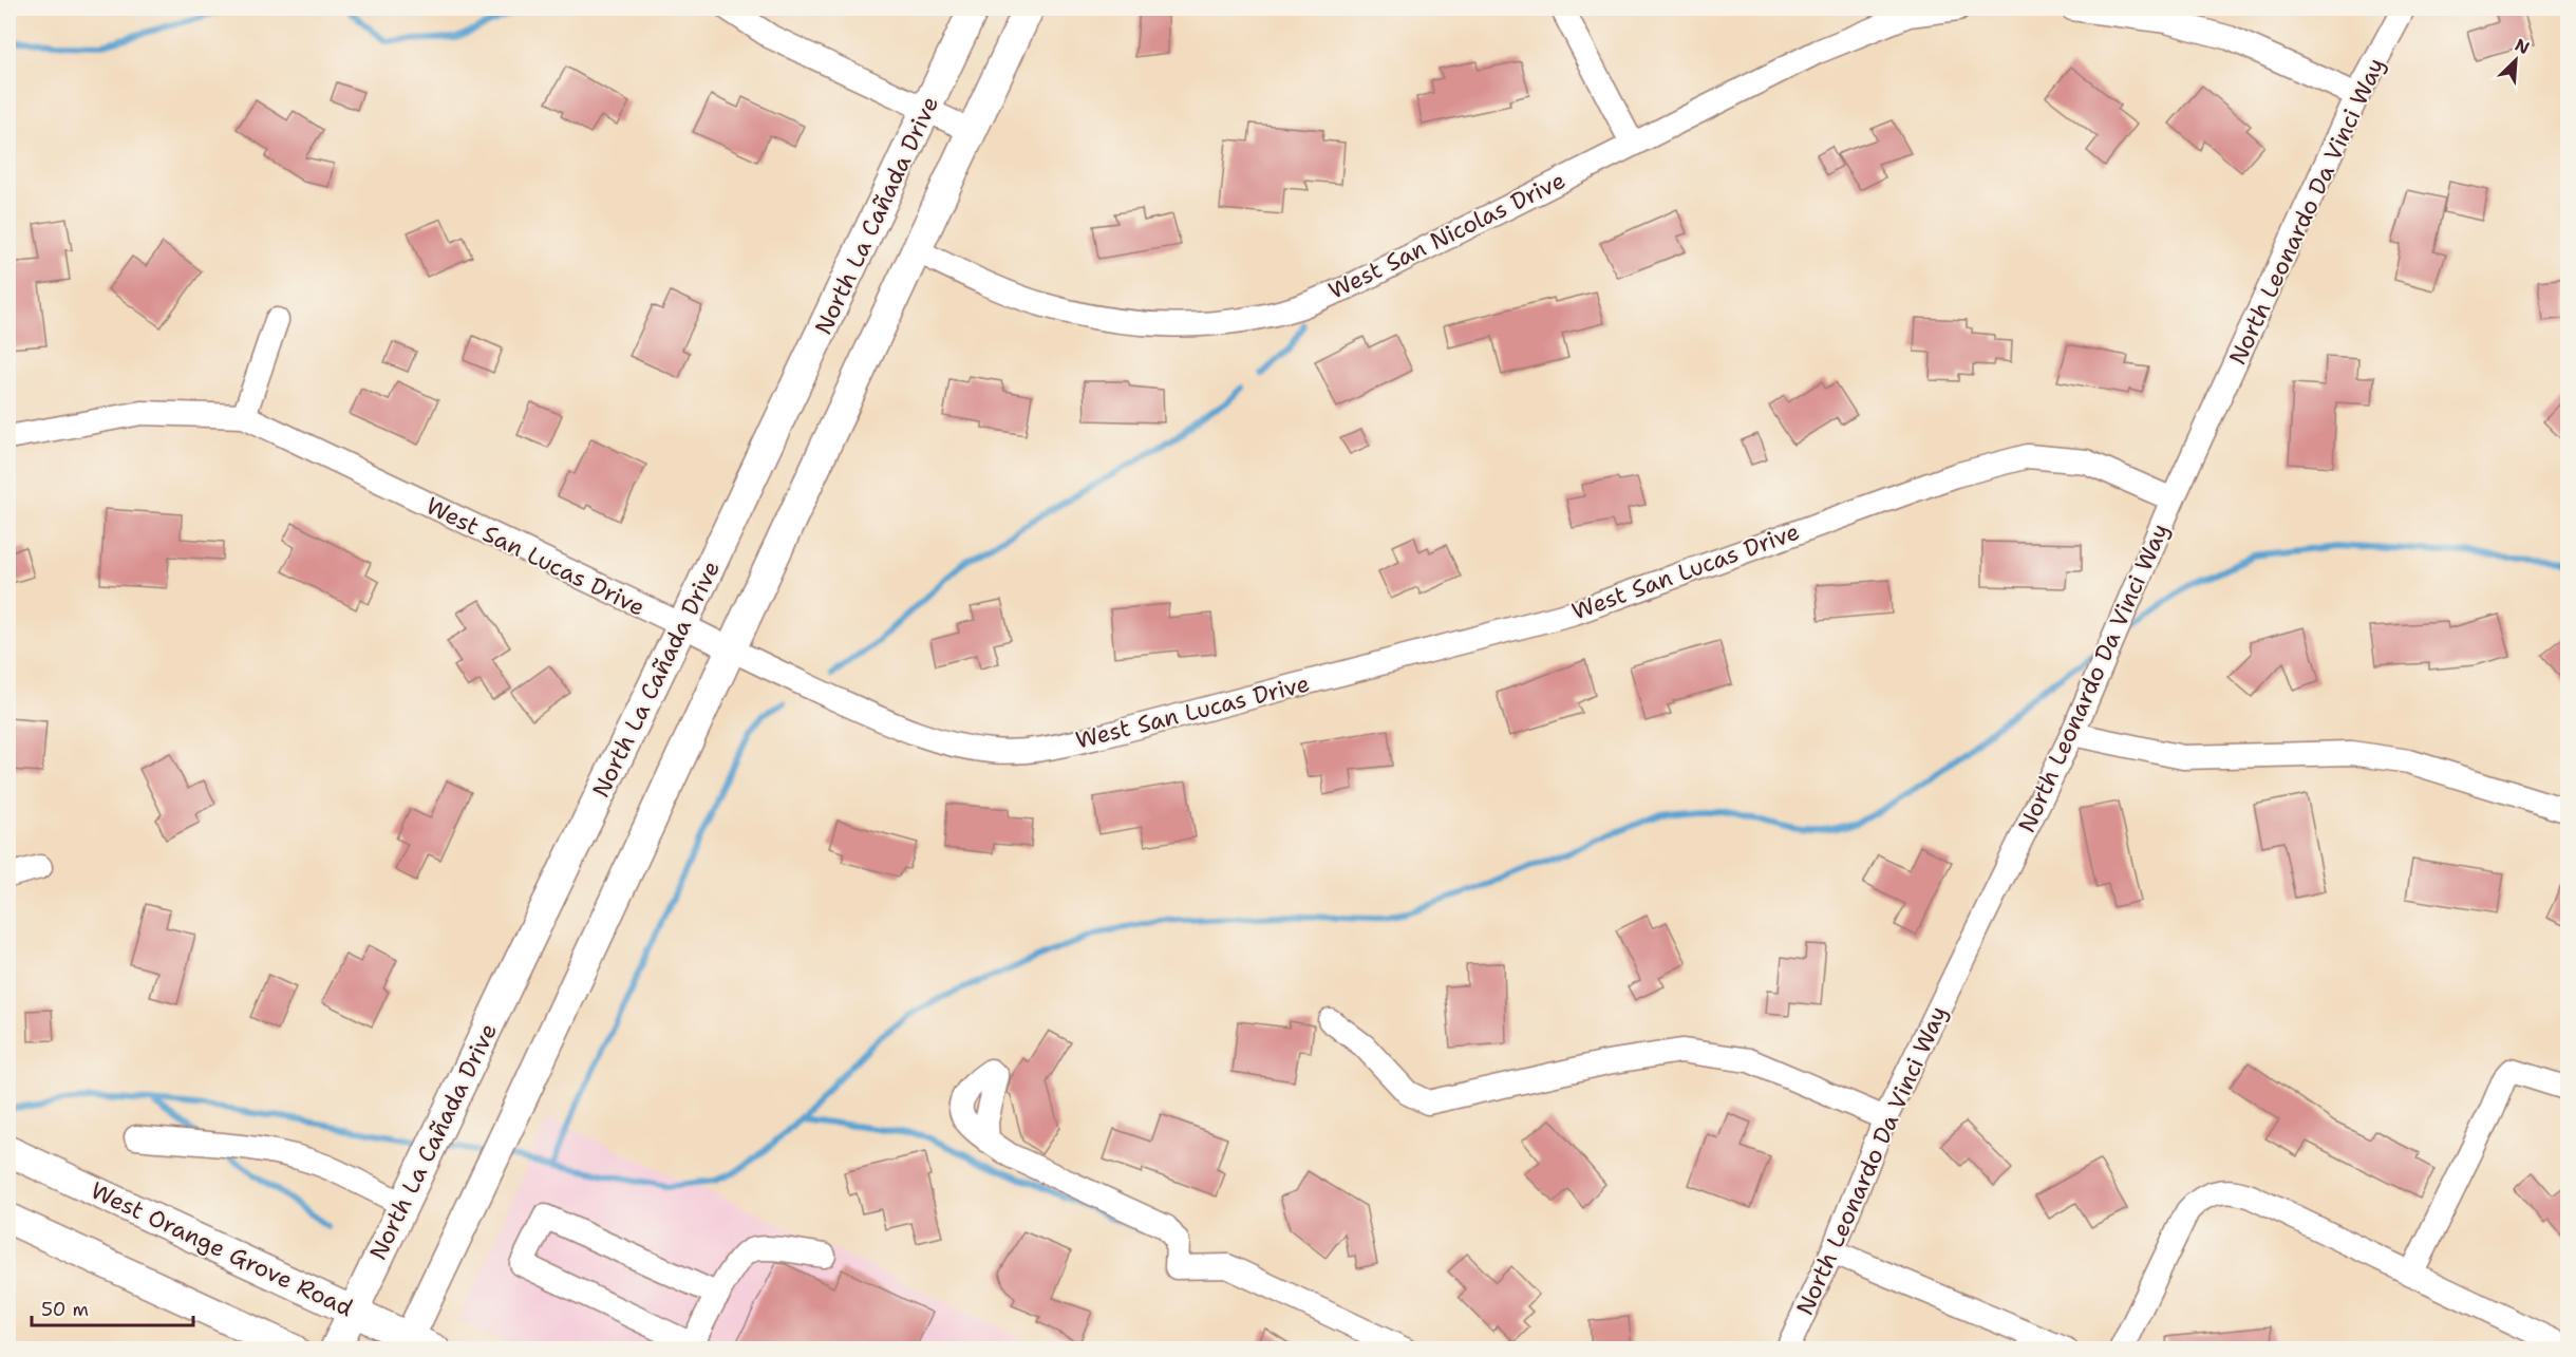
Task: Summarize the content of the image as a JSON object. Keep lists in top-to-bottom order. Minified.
{"streets":{"main road":["North La Cañada Drive","West Orange Grove Road"],"street":["North Leonardo Da Vinci Way","West San Nicolas Drive","West San Lucas Drive"]},"crossings":[["North Leonardo Da Vinci Way","West San Lucas Drive"],["North La Cañada Drive","West San Lucas Drive"],["North La Cañada Drive","West Orange Grove Road"]],"scale_bar":"50 m","north":"top right"}
